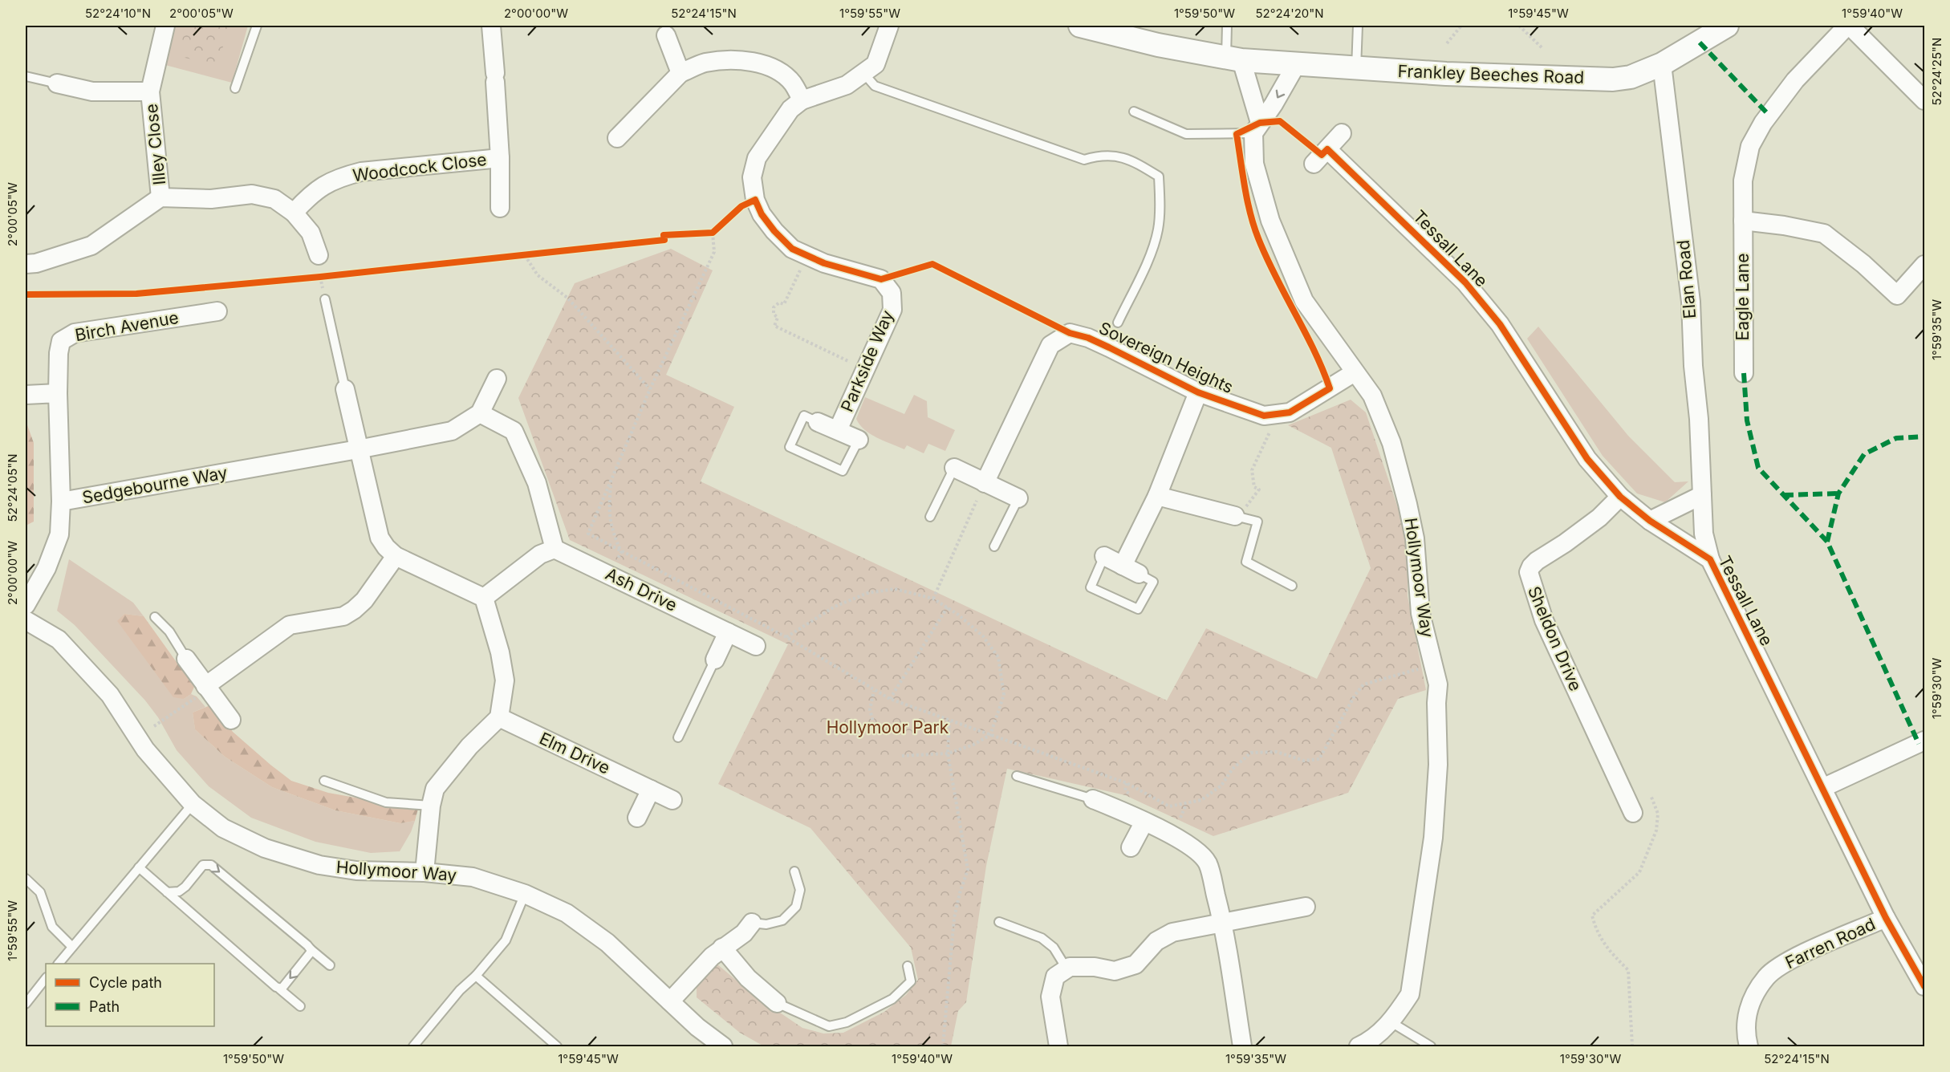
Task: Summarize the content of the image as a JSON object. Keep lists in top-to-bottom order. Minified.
{"streets":{"street":["Frankley Beeches Road","Illey Close","Woodcock Close","Tessall Lane","Elan Road","Eagle Lane","Birch Avenue","Sovereign Heights","Parkside Way","Sedgebourne Way","Hollymoor Way","Ash Drive","Sheldon Drive","Elm Drive","Farren Road"]},"crossings":[["Frankley Beeches Road","Elan Road"],["Frankley Beeches Road","Hollymoor Way"],["Tessall Lane","Elan Road"],["Tessall Lane","Sheldon Drive"],["Tessall Lane","Farren Road"],["Birch Avenue","Sedgebourne Way"],["Sovereign Heights","Hollymoor Way"]],"parks":["Hollymoor Park"],"legend":["Cycle path","Path"],"coordinates":["52°24'10\"N","2°00'05\"W","2°00'00\"W","52°24'15\"N","1°59'55\"W","1°59'50\"W","52°24'20\"N","1°59'45\"W","1°59'40\"W","52°24'25\"N","1°59'35\"W","52°24'05\"N","1°59'30\"W"]}
